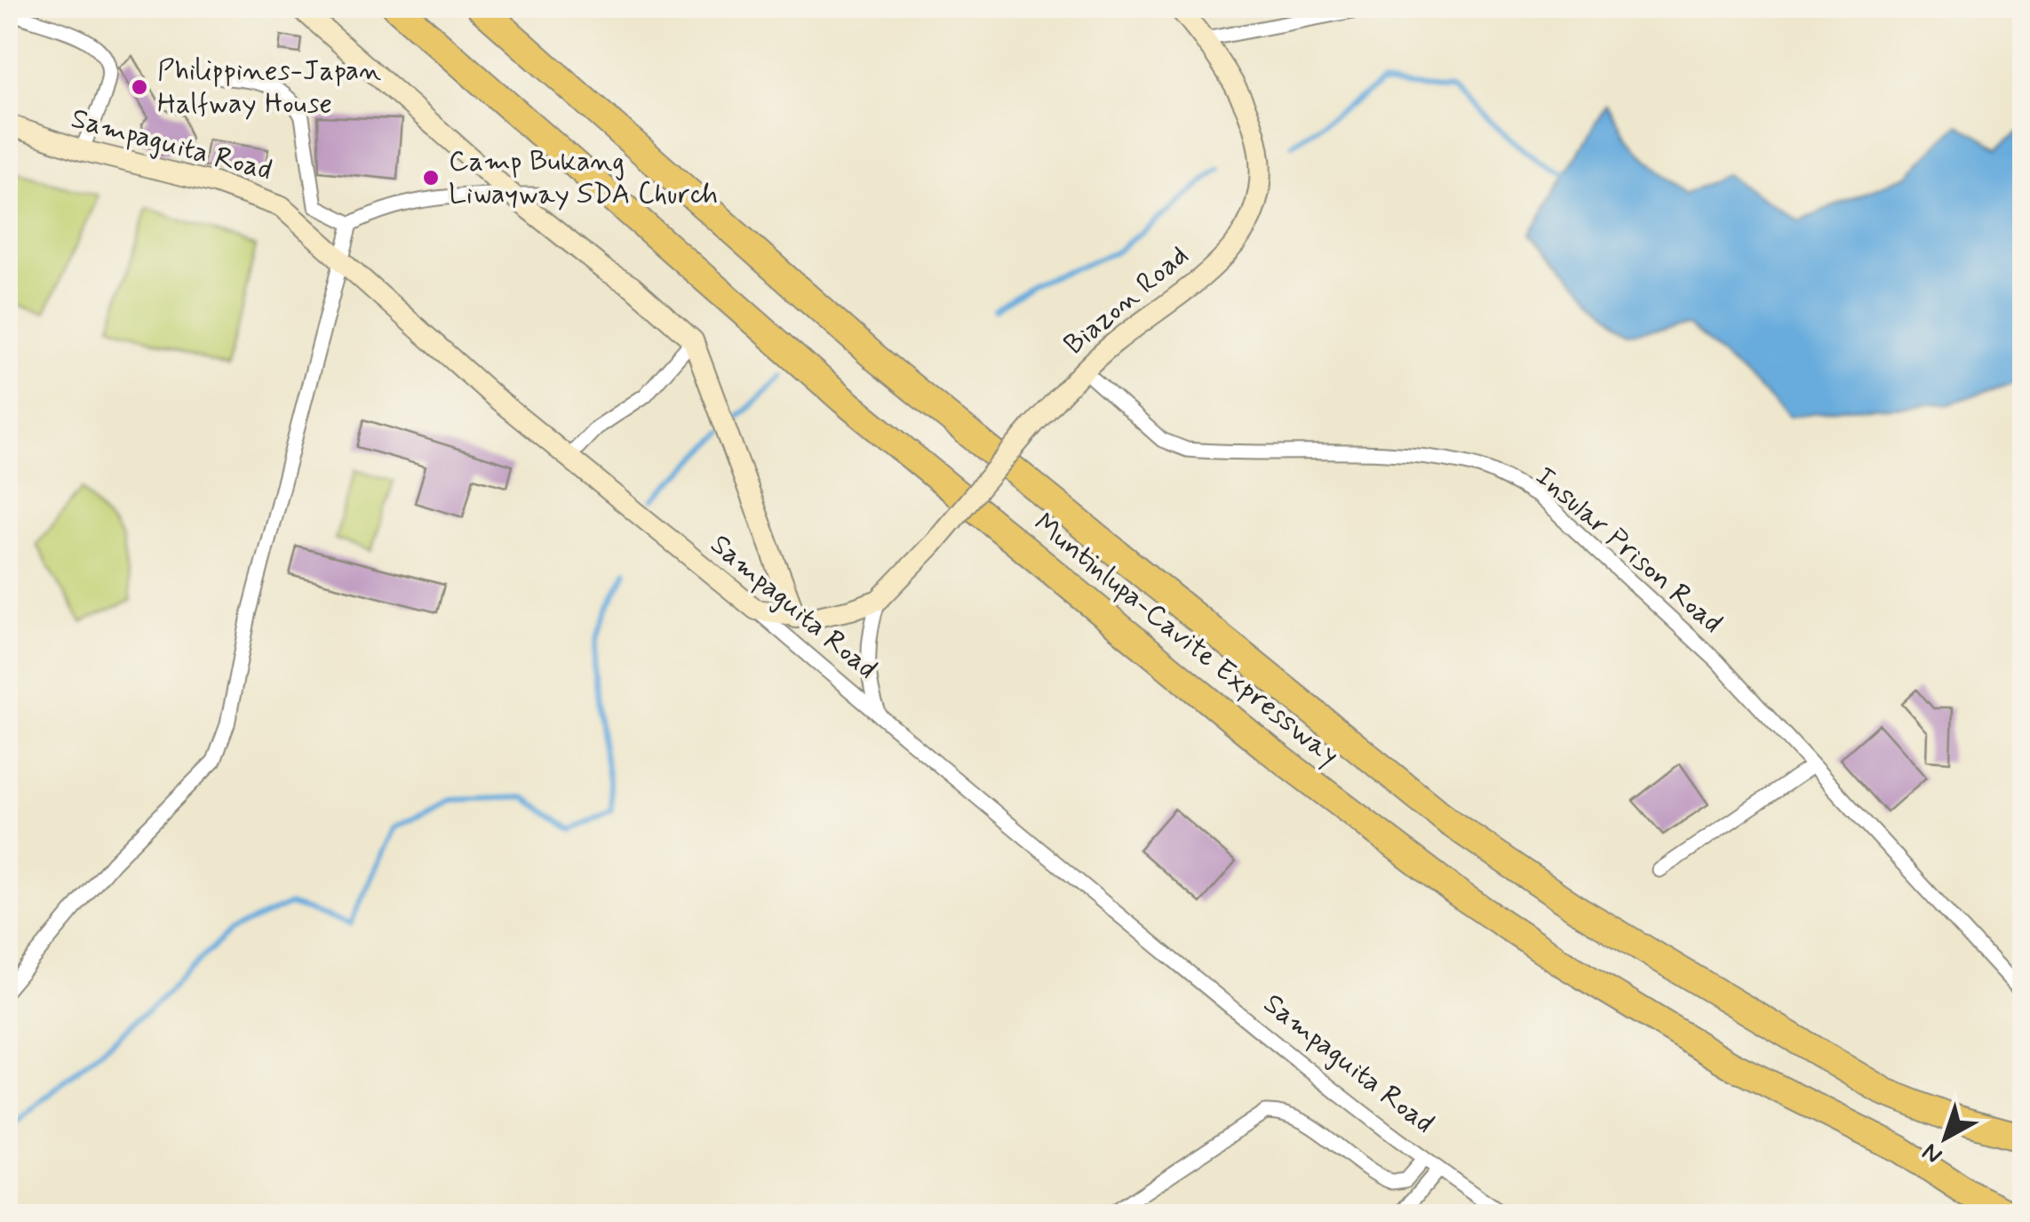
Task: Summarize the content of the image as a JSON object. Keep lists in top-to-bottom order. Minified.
{"streets":{"highway":["Muntinlupa-Cavite Expressway"],"street":["Sampaguita Road","Biazon Road","Insular Prison Road"]},"crossings":[["Sampaguita Road","Biazon Road"],["Biazon Road","Insular Prison Road"]],"places":["Philippines-Japan Halfway House","Camp Bukang Liwayway SDA Church"],"north":"bottom left"}
